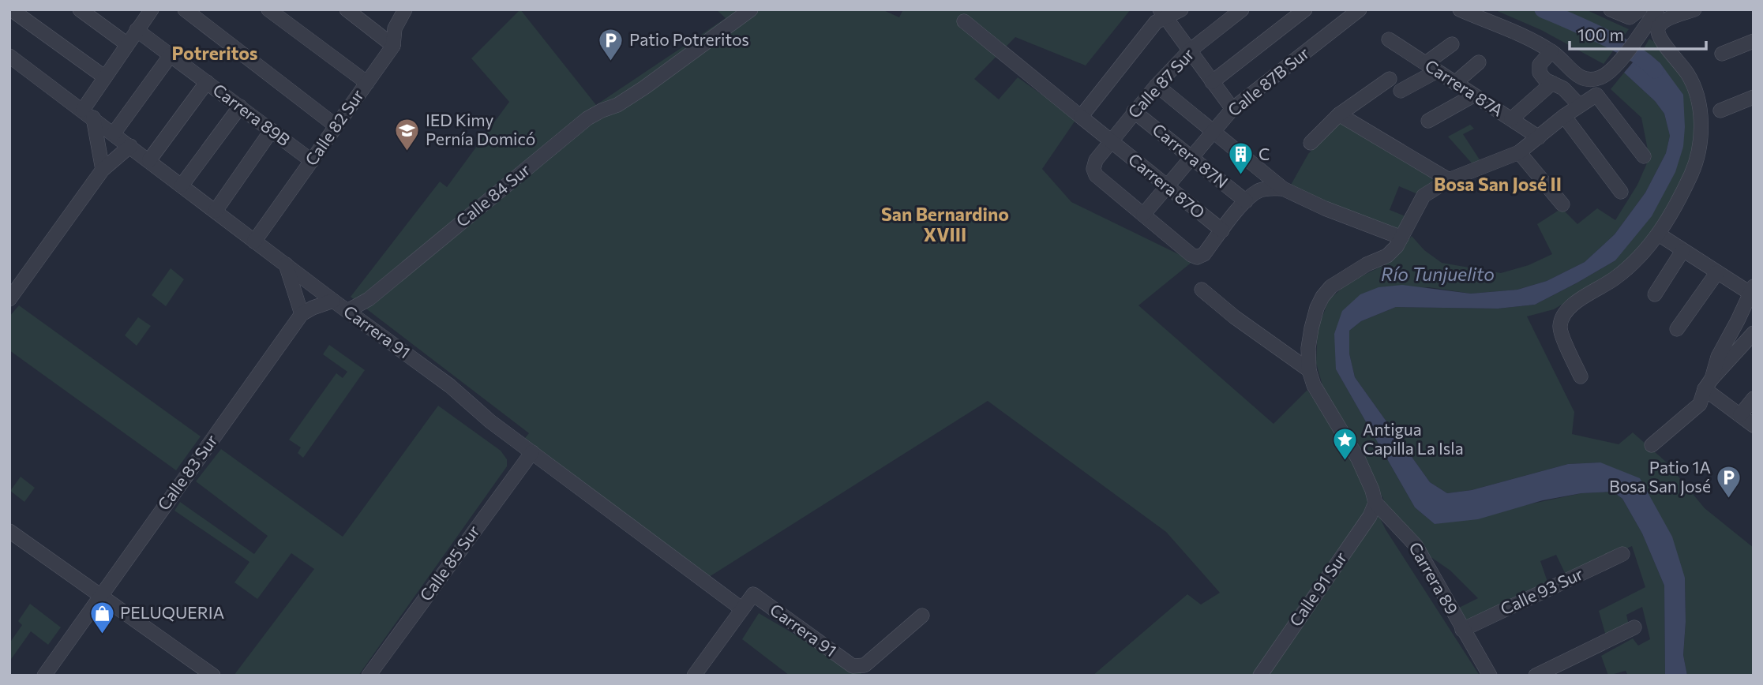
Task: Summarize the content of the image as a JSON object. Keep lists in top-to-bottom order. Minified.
{"streets":{"street":["Calle 87B Sur","Calle 87 Sur","Carrera 87A","Carrera 89B","Calle 82 Sur","Carrera 87N","Carrera 87O","Calle 84 Sur","Carrera 91","Calle 83 Sur","Calle 85 Sur","Carrera 89","Calle 91 Sur","Calle 93 Sur"]},"crossings":[["Calle 87B Sur","Calle 87 Sur"],["Calle 87B Sur","Carrera 87N"],["Calle 87B Sur","Carrera 87O"],["Calle 87 Sur","Carrera 87N"],["Calle 87 Sur","Carrera 87O"],["Carrera 89B","Calle 82 Sur"],["Calle 82 Sur","Carrera 91"],["Calle 84 Sur","Carrera 91"],["Carrera 91","Calle 85 Sur"],["Carrera 89","Calle 91 Sur"],["Carrera 89","Calle 93 Sur"]],"districts":["Potreritos","Bosa San José II","San Bernardino XVIII"],"water":["Río Tunjuelito"],"places":{"parking":["Patio Potreritos","Patio 1A Bosa San José"],"school or university":["IED Kimy Pernía Domicó"],"building":["C"],"place":["Antigua Capilla La Isla"],"shop":["PELUQUERIA"]},"scale_bar":"100 m"}
